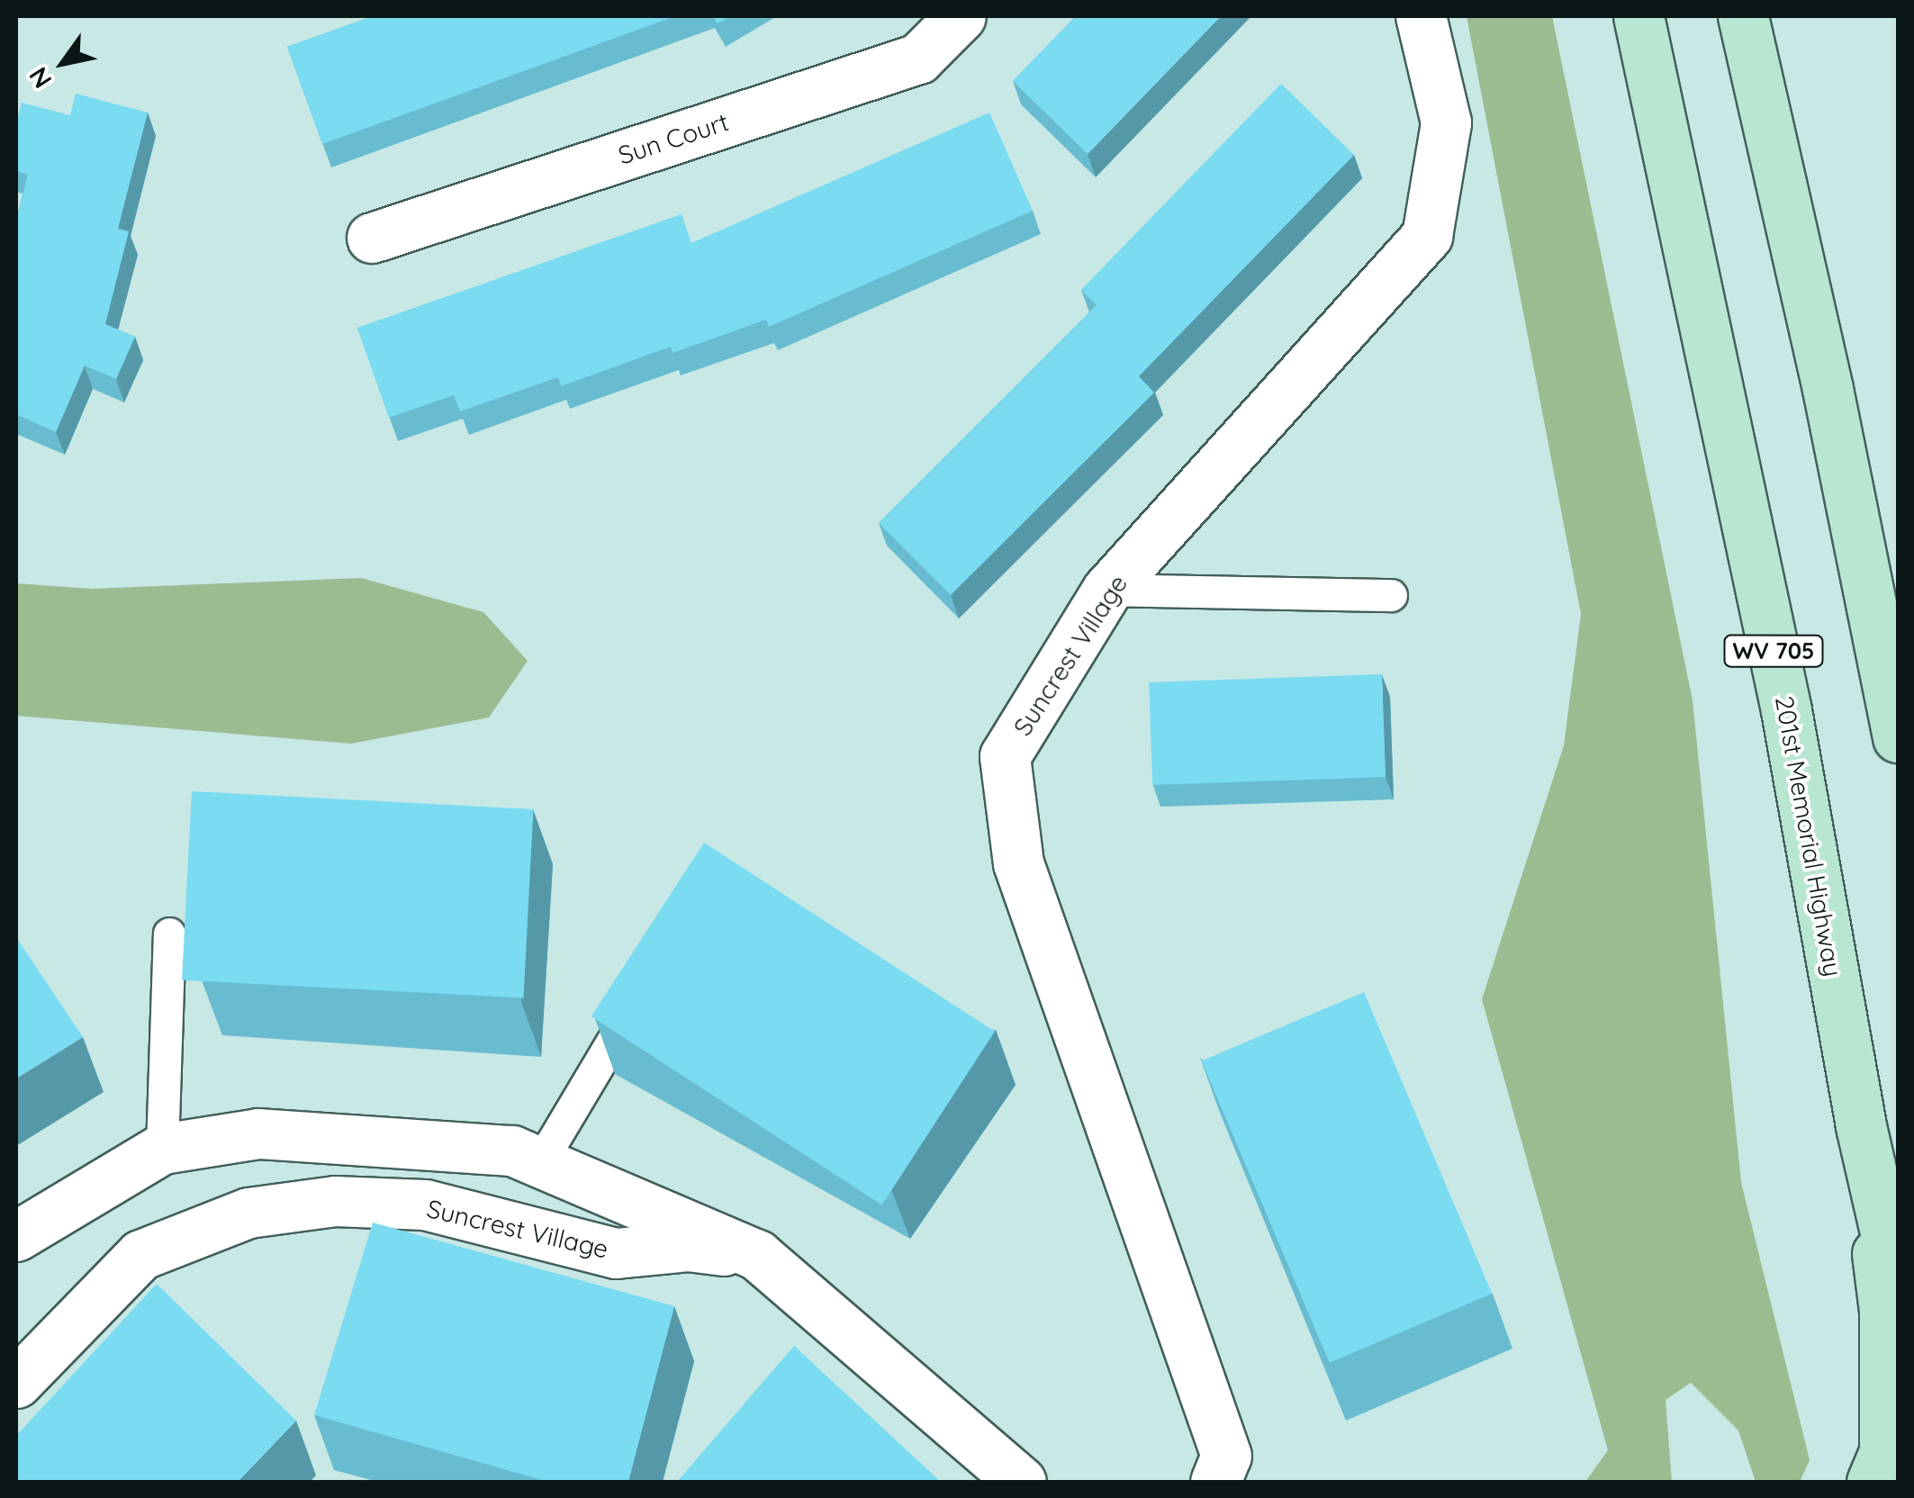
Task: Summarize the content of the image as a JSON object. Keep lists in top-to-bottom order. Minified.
{"streets":{"main road":["WV 705","201st Memorial Highway"],"street":["Sun Court","Suncrest Village"]},"north":"bottom left"}
